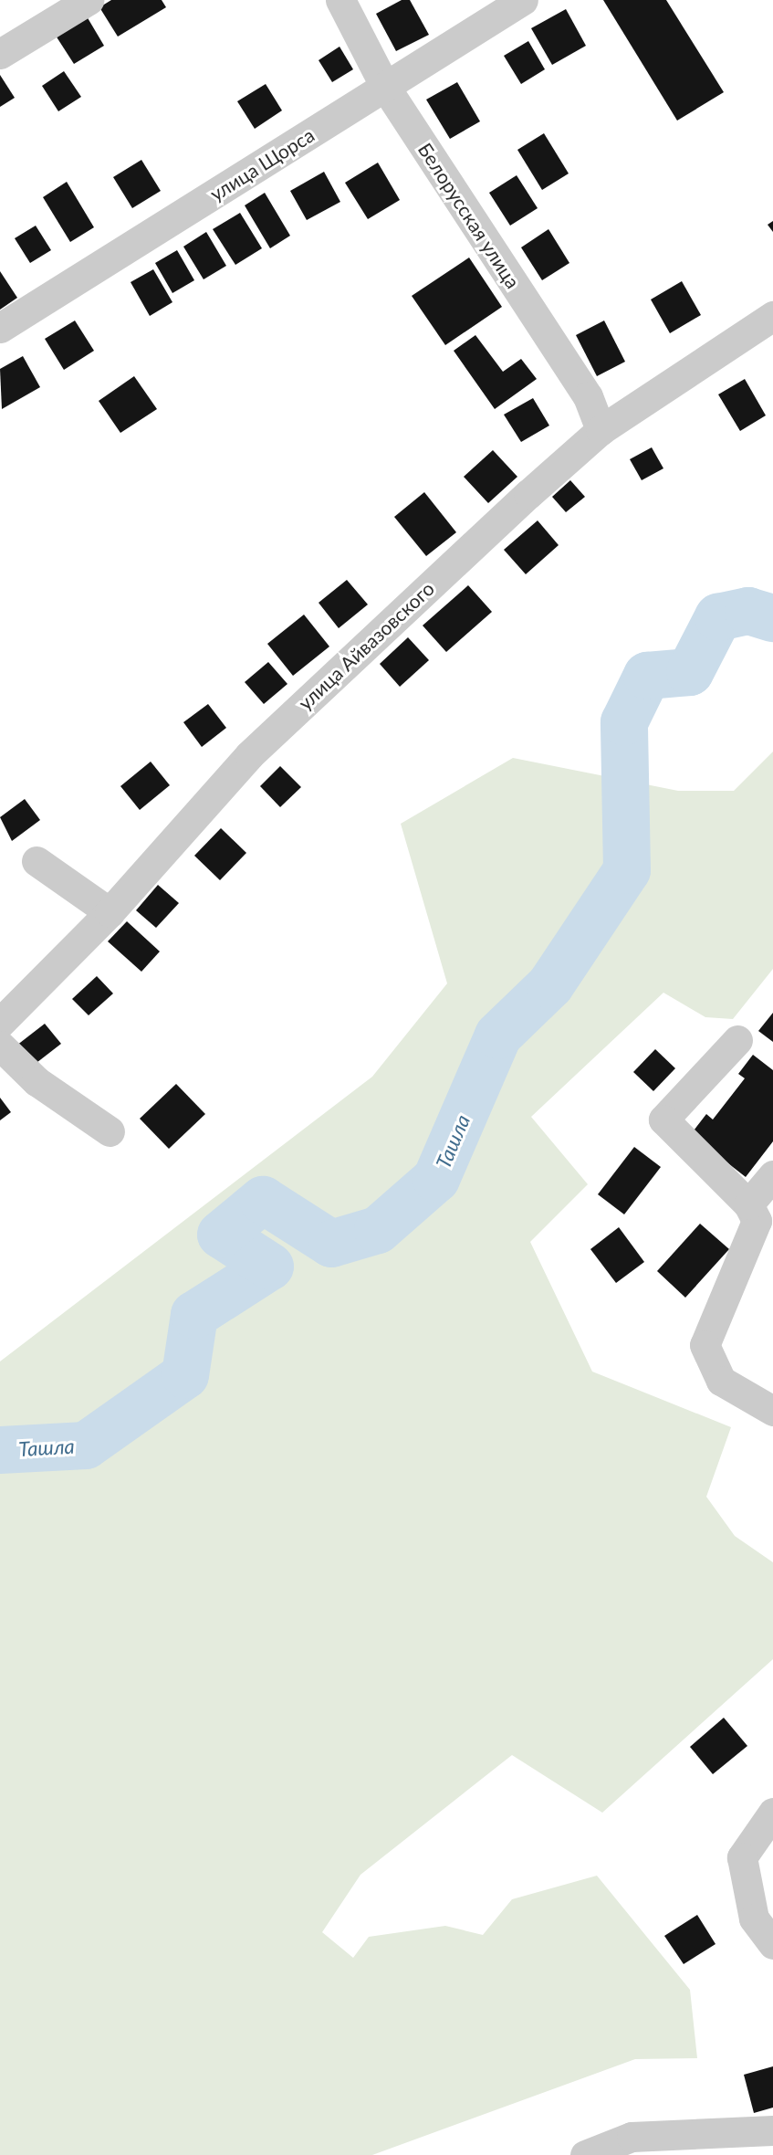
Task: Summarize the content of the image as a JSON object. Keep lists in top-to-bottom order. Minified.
{"streets":{"street":["улица Щорса","Белорусская улица","улица Айвазовского"]},"crossings":[["улица Щорса","Белорусская улица"],["Белорусская улица","улица Айвазовского"]],"water":["Ташла"]}
